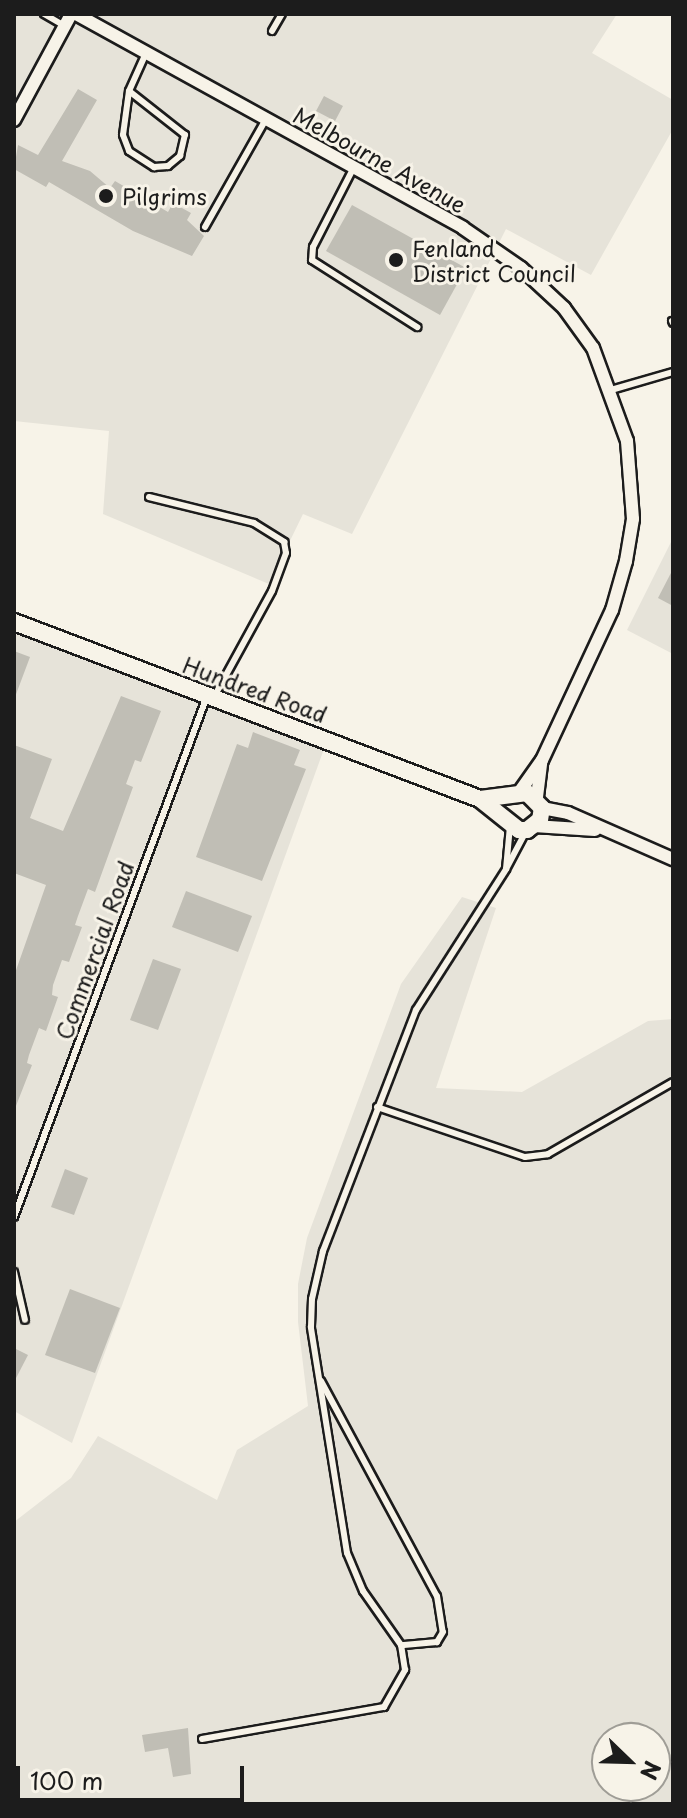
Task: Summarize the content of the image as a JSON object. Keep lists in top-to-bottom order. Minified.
{"streets":{"street":["Melbourne Avenue","Hundred Road"],"lane":["Commercial Road"]},"crossings":[["Melbourne Avenue","Hundred Road"],["Hundred Road","Commercial Road"]],"places":["Pilgrims","Fenland District Council"],"scale_bar":"100 m","north":"bottom right"}
